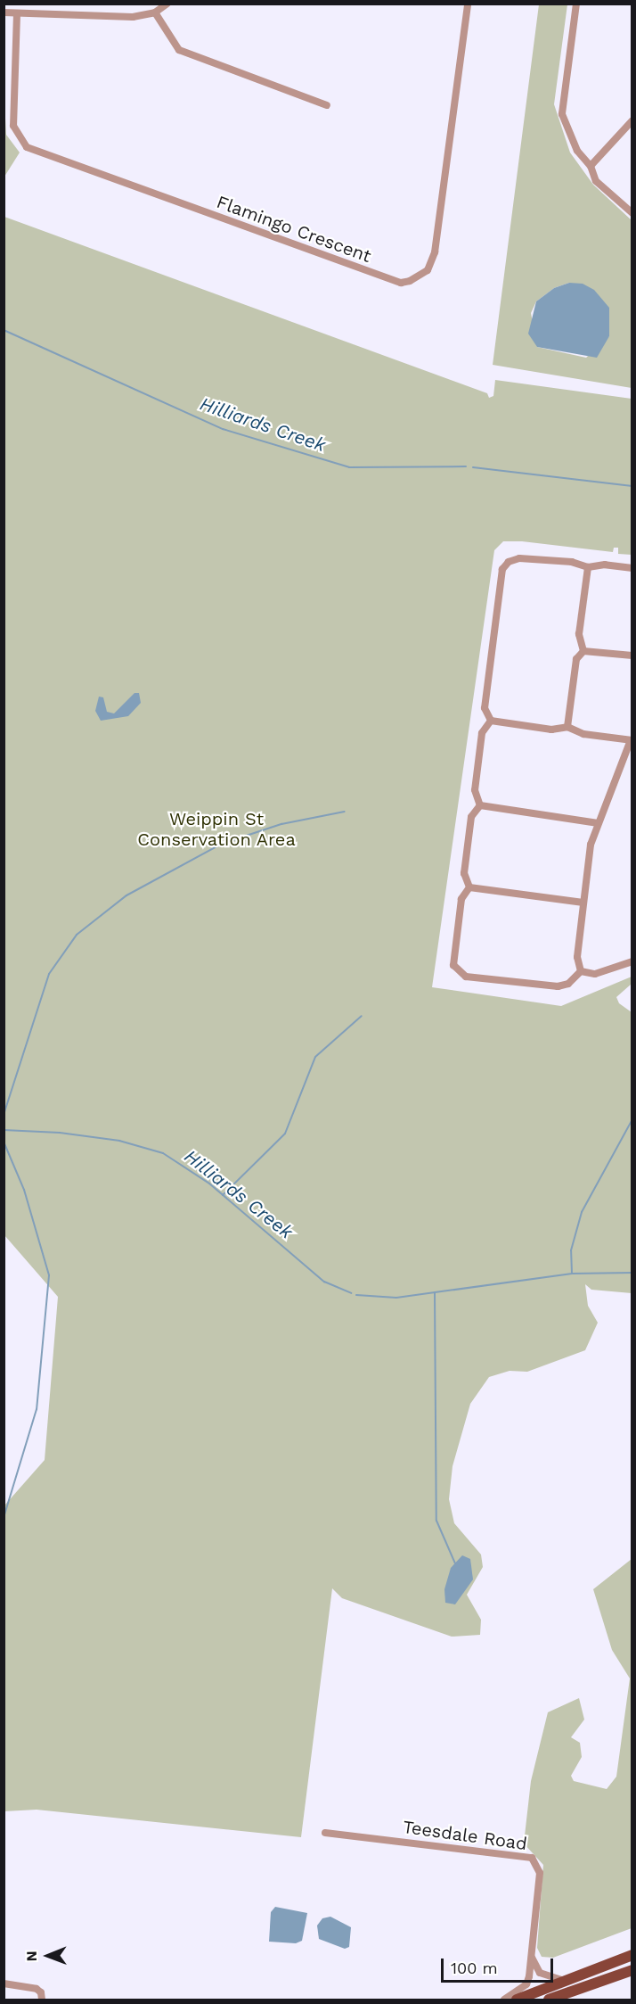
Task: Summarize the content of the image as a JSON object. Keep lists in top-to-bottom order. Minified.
{"streets":{"street":["Flamingo Crescent","Teesdale Road"]},"water":["Hilliards Creek"],"parks":["Weippin St Conservation Area"],"scale_bar":"100 m","north":"left"}
